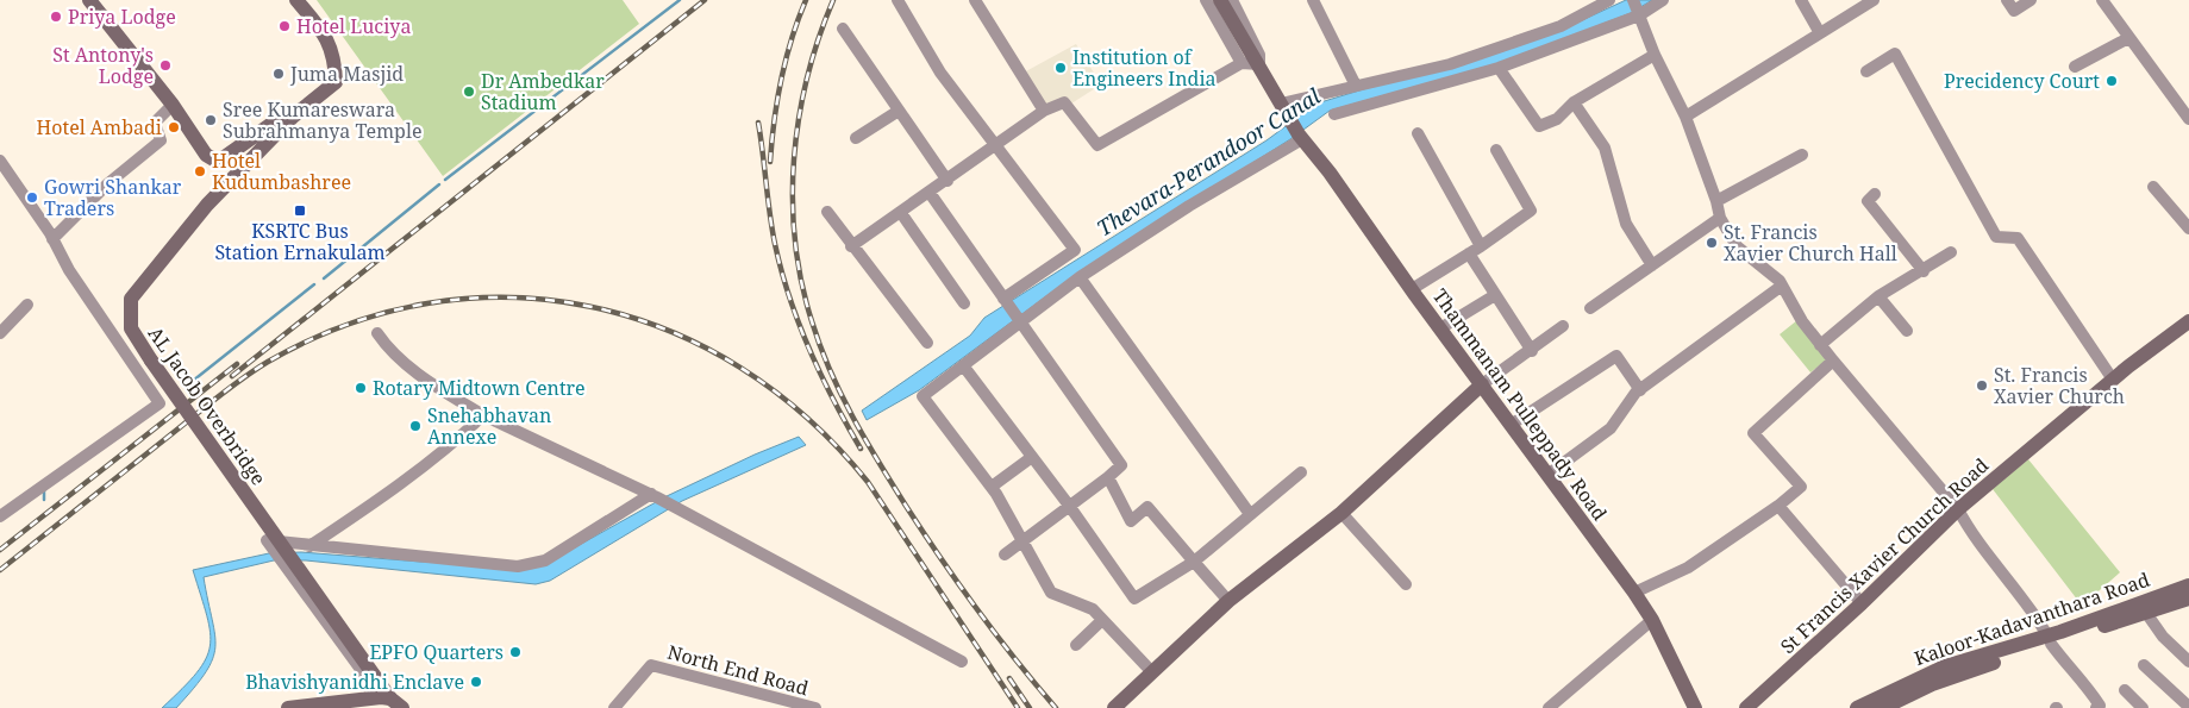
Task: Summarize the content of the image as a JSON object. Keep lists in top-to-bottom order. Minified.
{"streets":{"main road":["Thammanam Pulleppady Road","AL Jacob Overbridge","St Francis Xavier Church Road","Kaloor-Kadavanthara Road"],"street":["North End Road"]},"water":["Thevara-Perandoor Canal"],"places":{"other":["Priya Lodge","Hotel Luciya","St Antony's Lodge","Institution of Engineers India","Juma Masjid","Precidency Court","Dr Ambedkar Stadium","Sree Kumareswara Subrahmanya Temple","Hotel Ambadi","Hotel Kudumbashree","Gowri Shankar Traders","St. Francis Xavier Church Hall","St. Francis Xavier Church","Rotary Midtown Centre","Snehabhavan Annexe","EPFO Quarters","Bhavishyanidhi Enclave"],"transit":["KSRTC Bus Station Ernakulam"]}}
